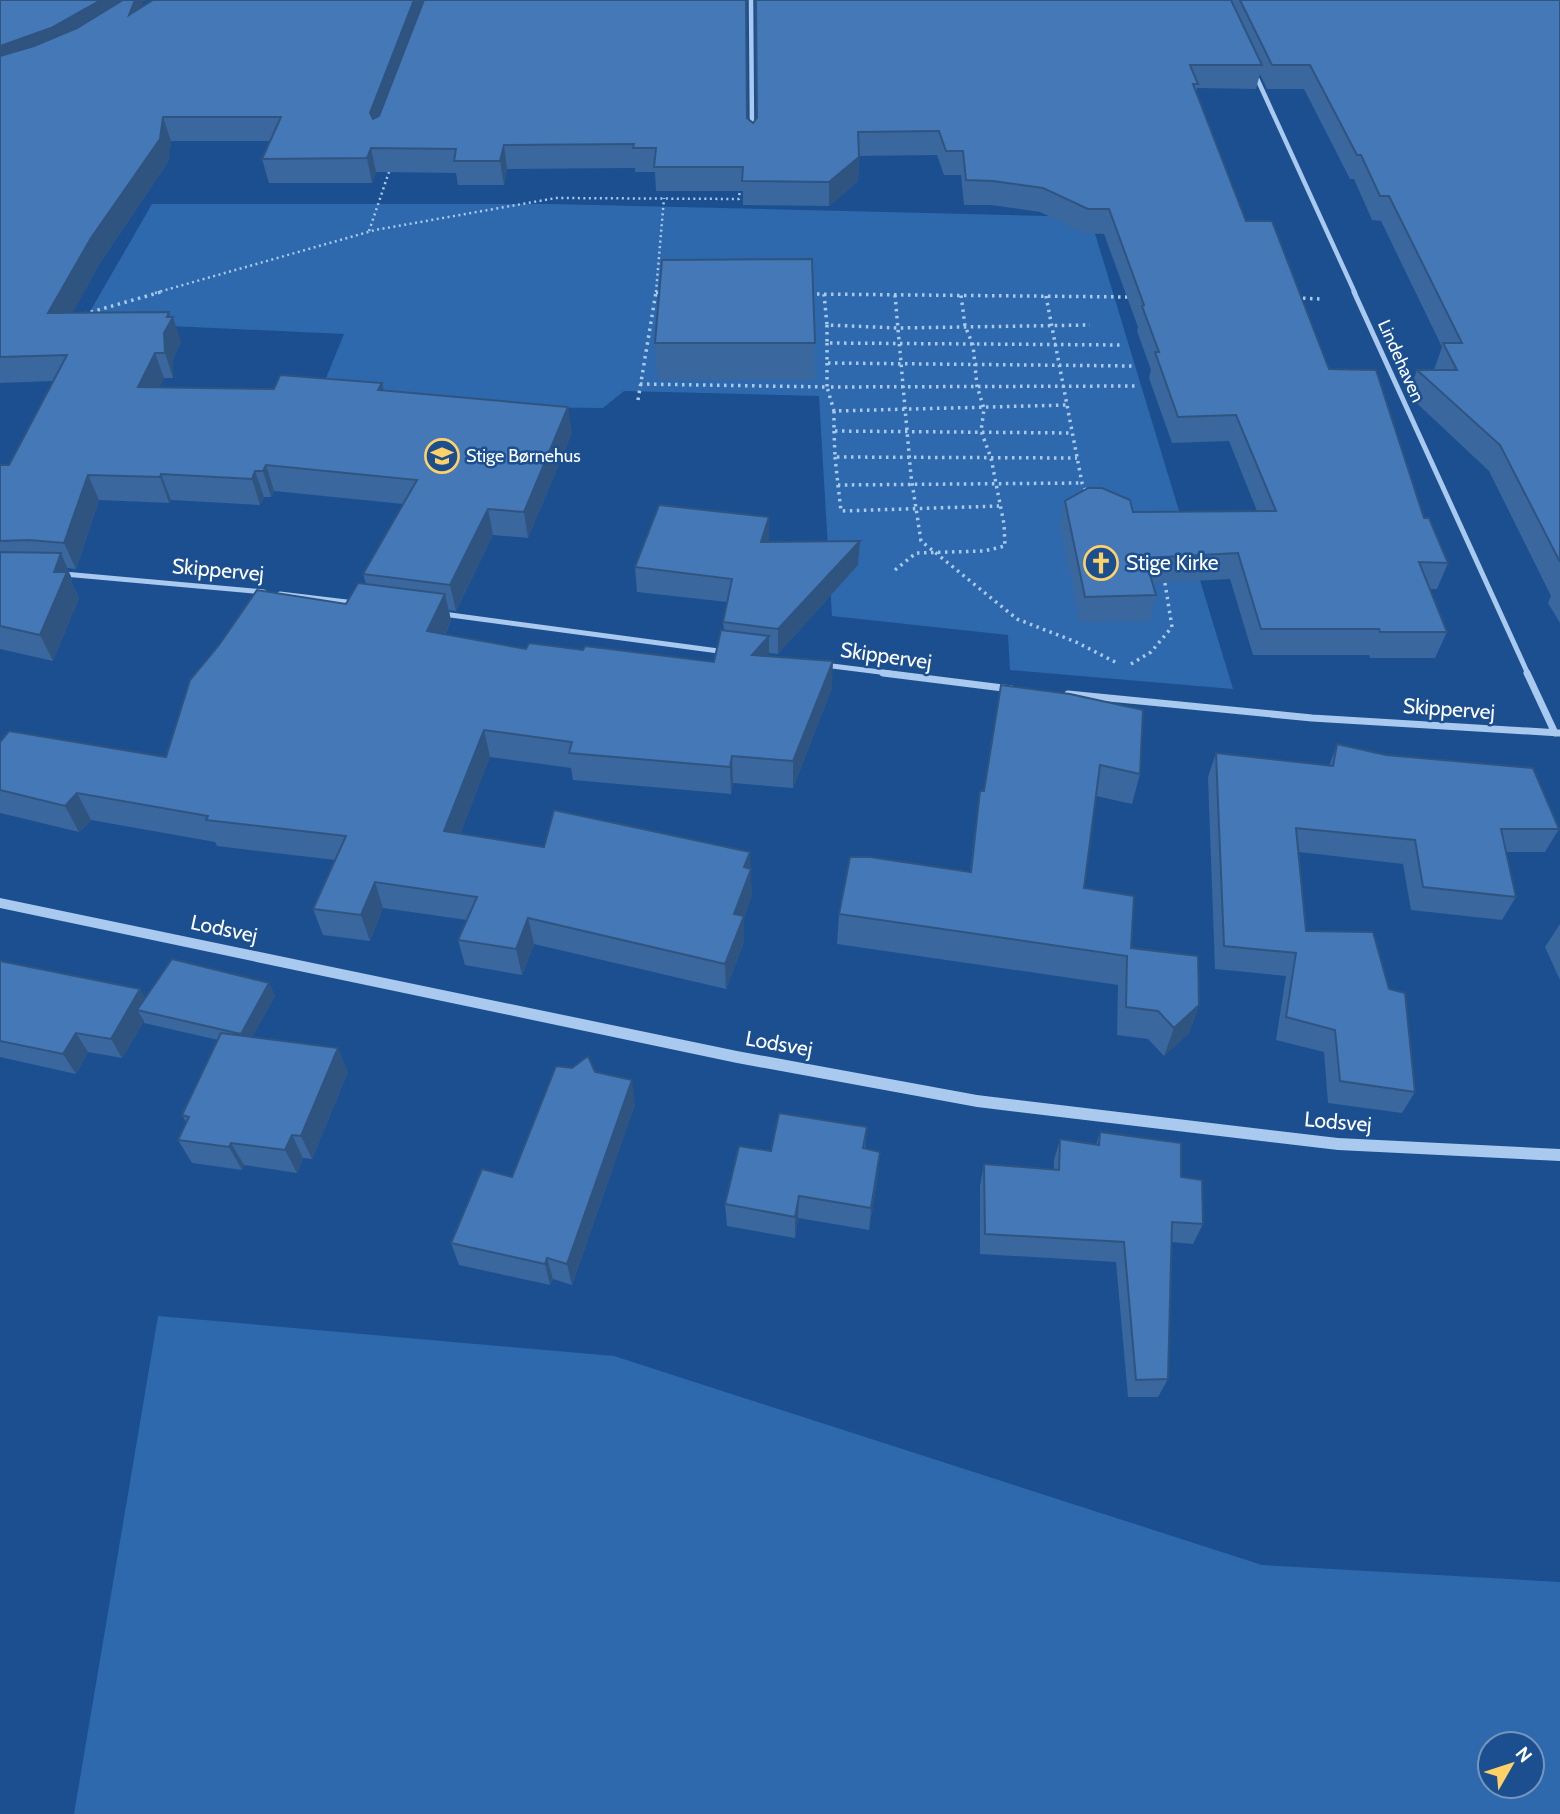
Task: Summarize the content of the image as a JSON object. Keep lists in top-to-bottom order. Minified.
{"streets":{"street":["Lindehaven","Skippervej","Lodsvej"]},"crossings":[["Lindehaven","Skippervej"]],"places":{"school or university":["Stige Børnehus"],"church":["Stige Kirke"]},"north":"top right"}
